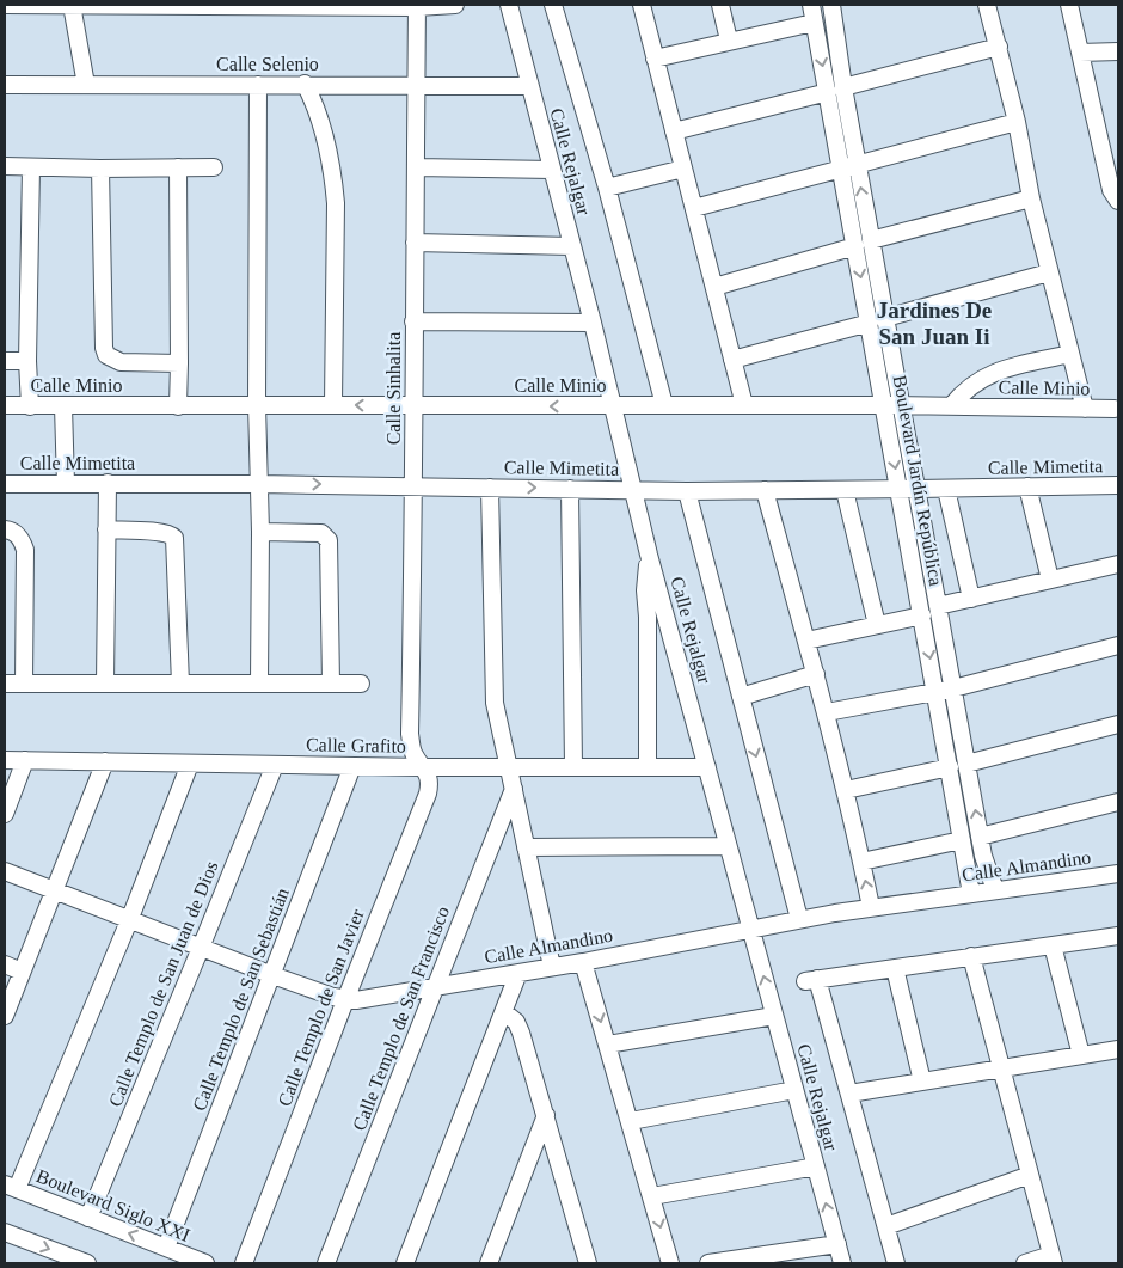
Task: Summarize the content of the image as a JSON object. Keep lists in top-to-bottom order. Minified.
{"streets":{"street":["Calle Selenio","Calle Rejalgar","Calle Minio","Calle Sinhalita","Calle Mimetita","Boulevard Jardín República","Calle Grafito","Calle Almandino","Calle Templo de San Juan de Dios","Calle Templo de San Sebastián","Calle Templo de San Javier","Calle Templo de San Francisco","Boulevard Siglo XXI"]},"crossings":[["Calle Selenio","Calle Rejalgar"],["Calle Selenio","Calle Sinhalita"],["Calle Rejalgar","Calle Minio"],["Calle Rejalgar","Calle Mimetita"],["Calle Rejalgar","Calle Grafito"],["Calle Rejalgar","Calle Almandino"],["Calle Minio","Calle Sinhalita"],["Calle Minio","Boulevard Jardín República"],["Calle Sinhalita","Calle Mimetita"],["Calle Sinhalita","Calle Grafito"],["Calle Sinhalita","Calle Templo de San Javier"],["Calle Mimetita","Boulevard Jardín República"],["Boulevard Jardín República","Calle Almandino"],["Calle Grafito","Calle Templo de San Juan de Dios"],["Calle Grafito","Calle Templo de San Sebastián"],["Calle Grafito","Calle Templo de San Javier"],["Calle Almandino","Calle Templo de San Juan de Dios"],["Calle Almandino","Calle Templo de San Sebastián"],["Calle Almandino","Calle Templo de San Javier"],["Calle Almandino","Calle Templo de San Francisco"],["Calle Templo de San Juan de Dios","Boulevard Siglo XXI"],["Calle Templo de San Sebastián","Boulevard Siglo XXI"]],"one_way":["Boulevard Siglo XXI"],"districts":["Jardines De San Juan Ii"]}
